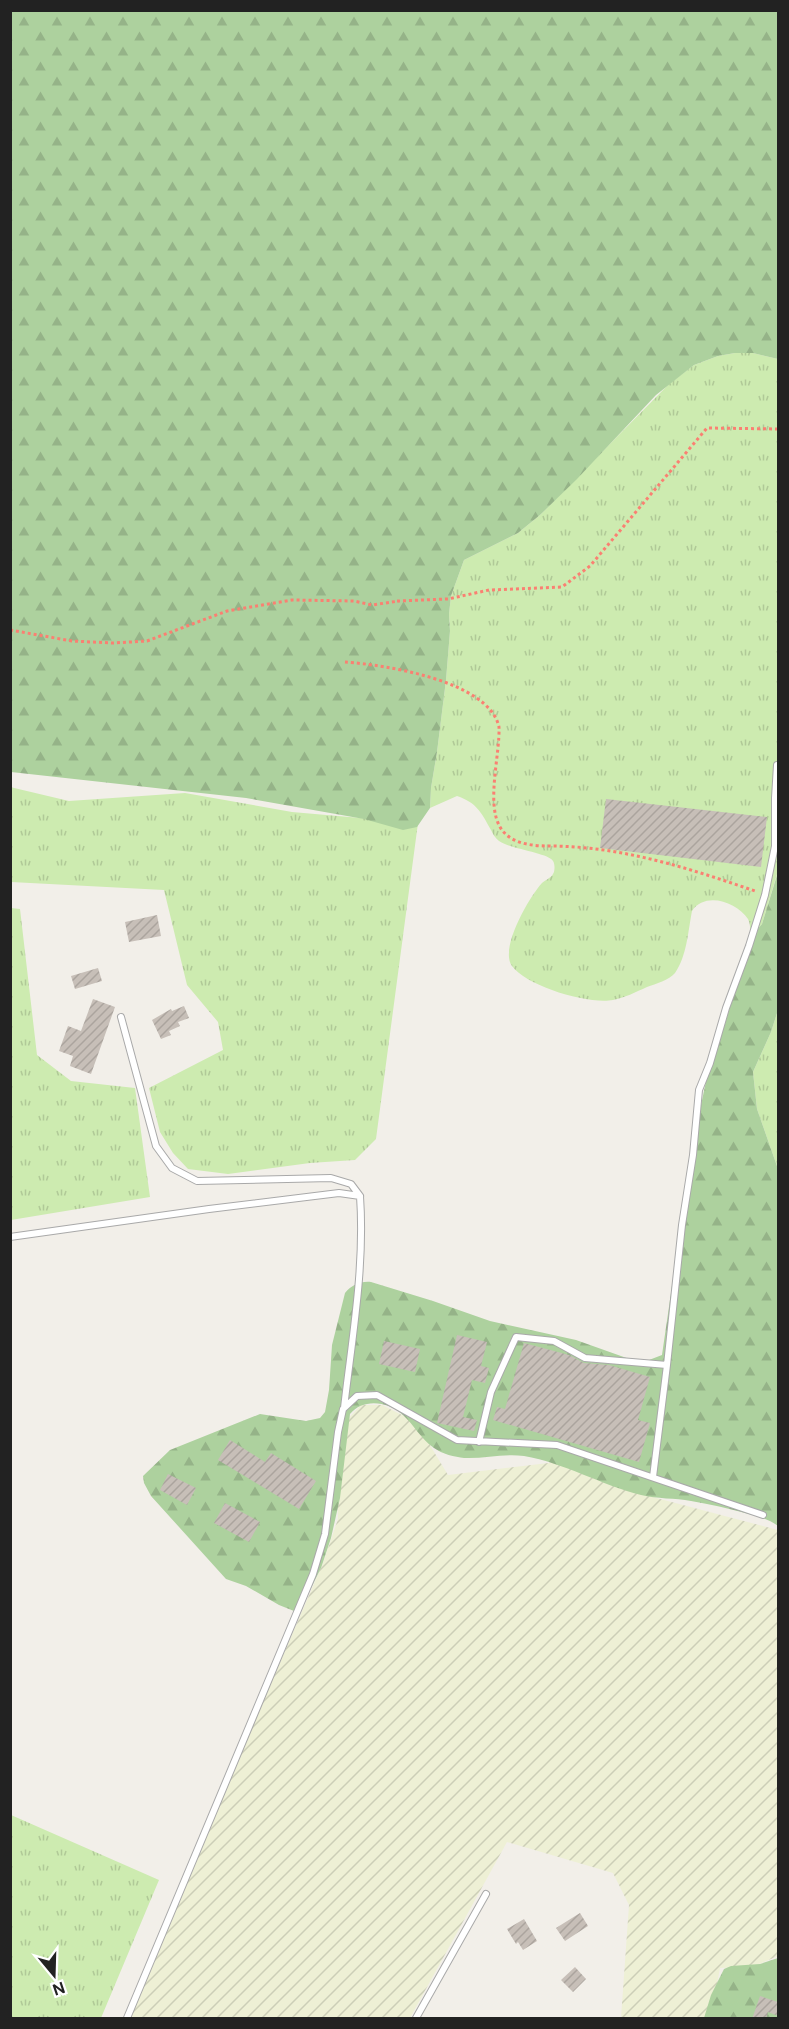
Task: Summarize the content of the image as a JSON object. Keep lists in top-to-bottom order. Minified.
{"north":"bottom"}
